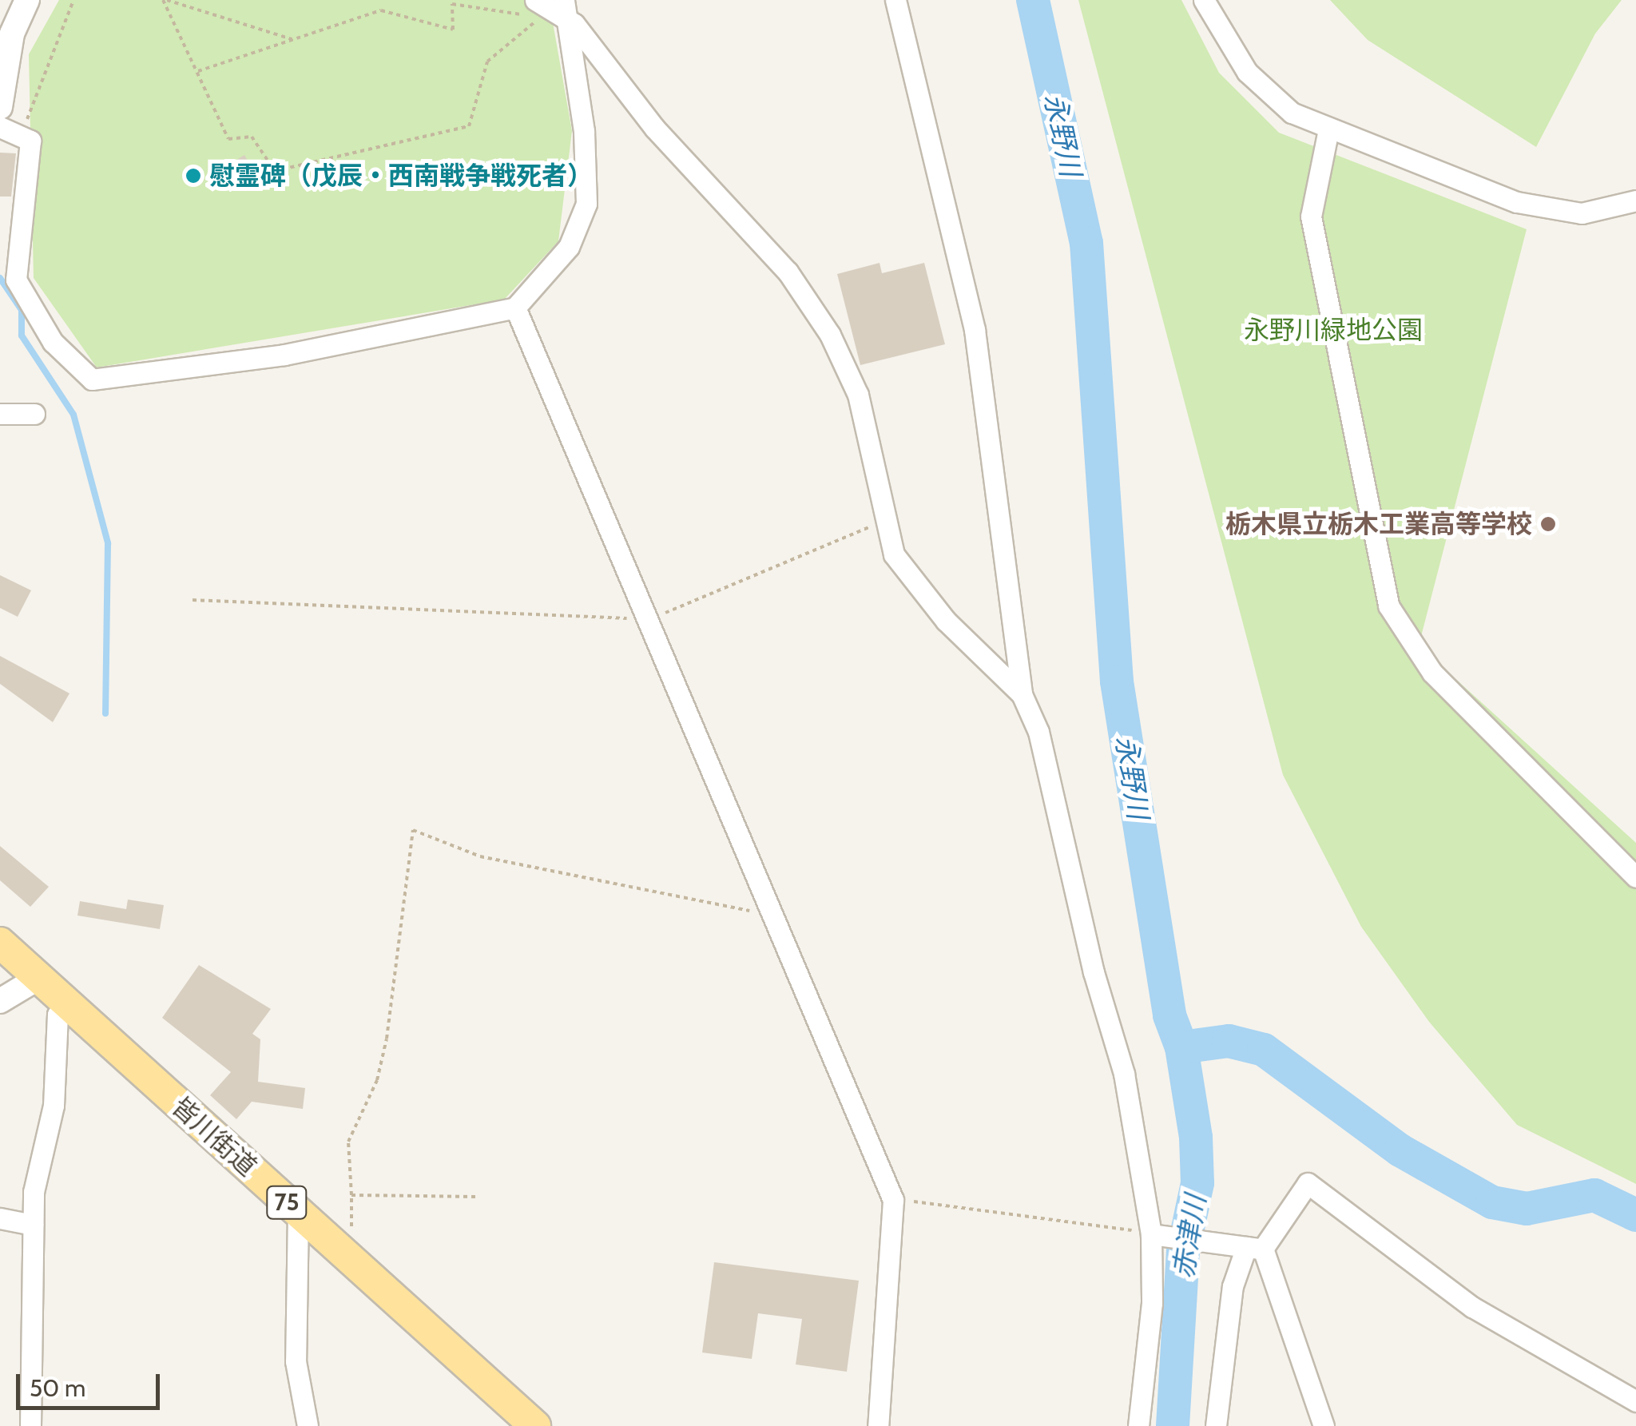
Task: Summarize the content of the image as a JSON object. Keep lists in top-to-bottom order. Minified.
{"streets":{"main road":["皆川街道","75"]},"water":["永野川","赤津川"],"parks":["永野川緑地公園"],"places":["慰霊碑（戊辰・西南戦争戦死者）","栃木県立栃木工業高等学校"],"scale_bar":"50 m"}
